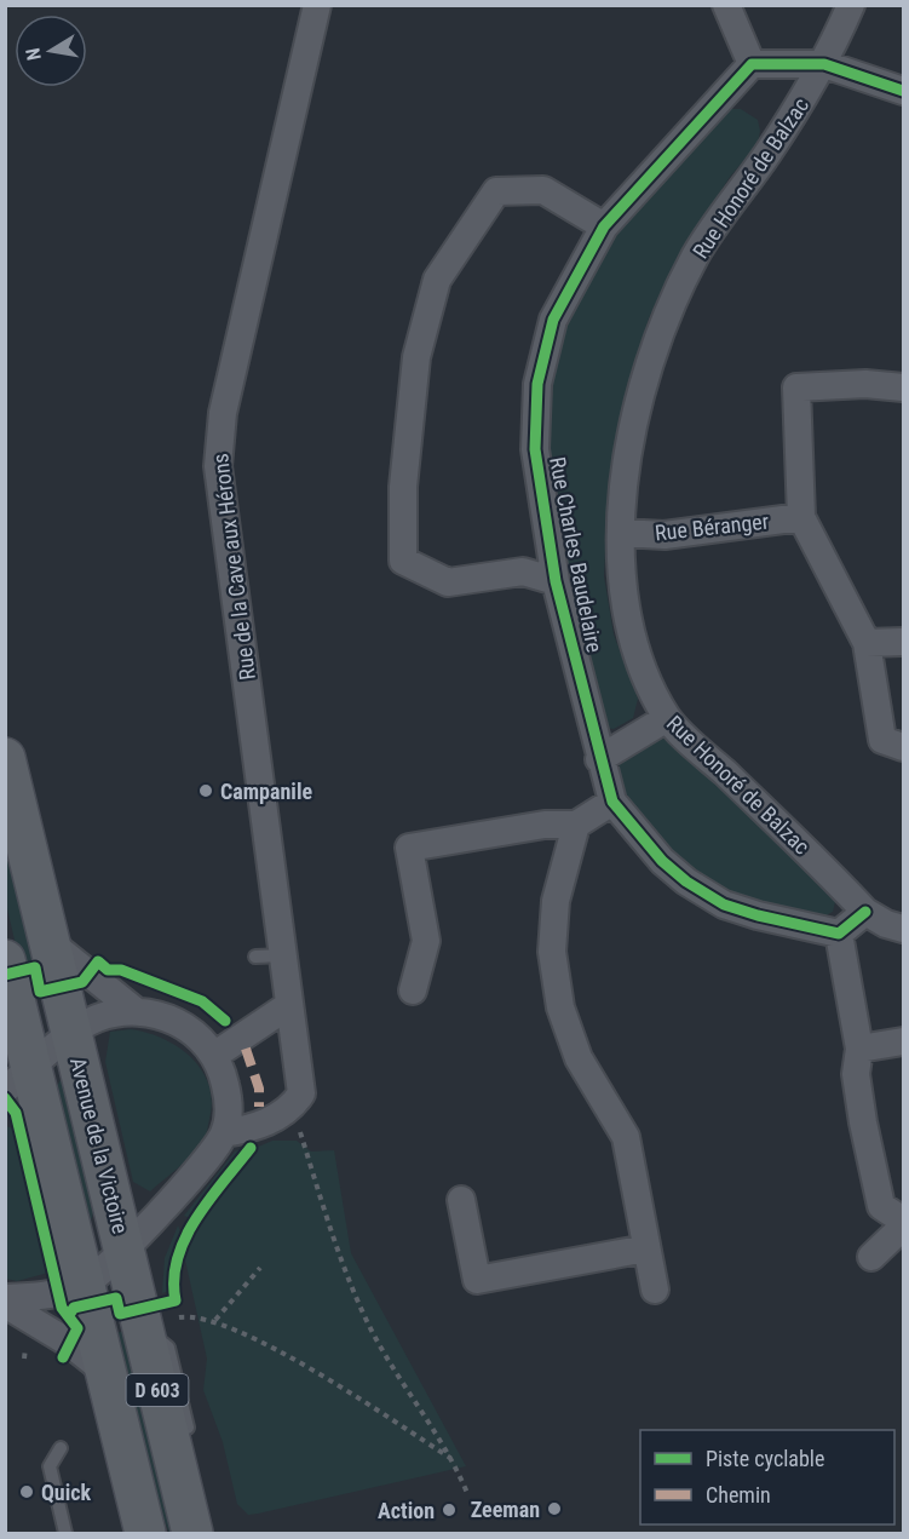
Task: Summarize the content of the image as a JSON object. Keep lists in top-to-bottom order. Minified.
{"streets":{"main road":["Avenue de la Victoire","D 603"],"street":["Rue Honoré de Balzac","Rue Béranger","Rue Charles Baudelaire","Rue de la Cave aux Hérons"]},"crossings":[["Rue Honoré de Balzac","Rue Béranger"]],"places":["Campanile","Quick","Zeeman","Action"],"legend":["Piste cyclable","Chemin"],"north":"left"}
